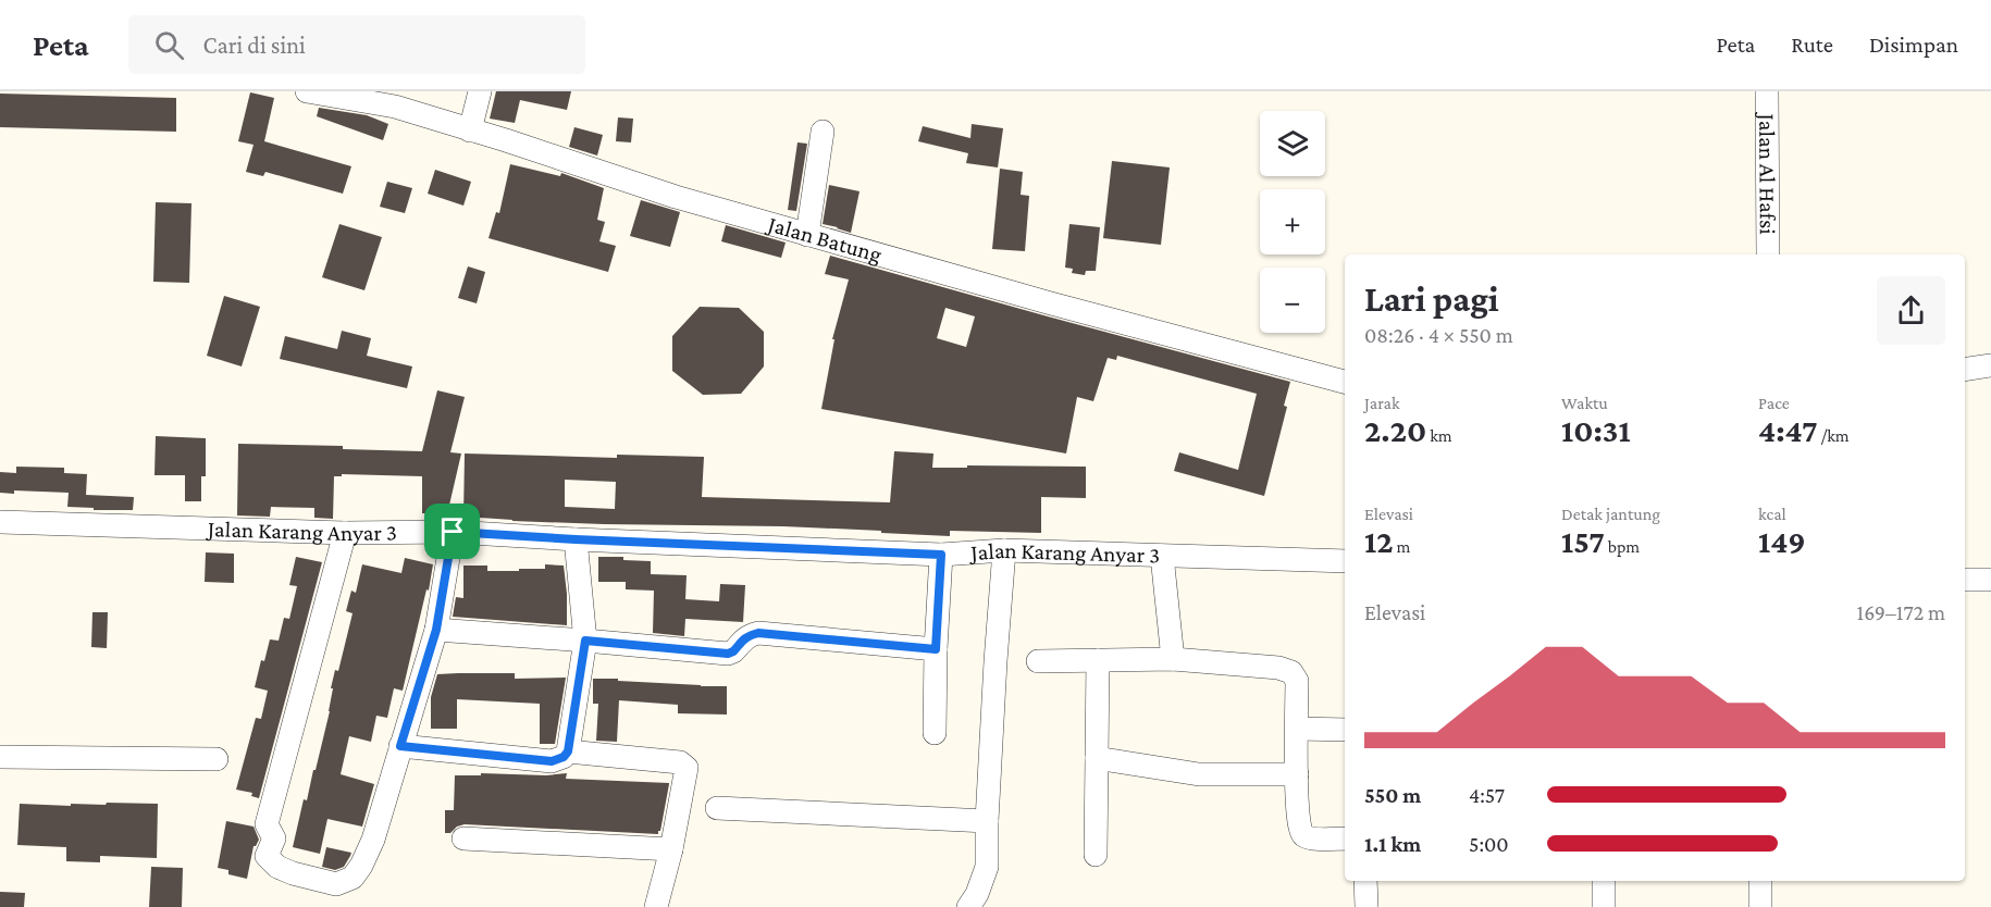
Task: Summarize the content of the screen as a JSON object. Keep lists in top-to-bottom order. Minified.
{"streets":{"street":["Jalan Al Hafsi","Jalan Batung","Jalan Karang Anyar 3"]},"page":{"header":"Peta","search":"Cari di sini","nav":["Peta","Rute","Disimpan"],"map_buttons":["+","−"],"heading":["Lari pagi","08:26 · 4 × 550 m"],"stats":[["Jarak","2.20 km"],["Waktu","10:31"],["Pace","4:47 /km"],["Elevasi","12 m"],["Detak jantung","157 bpm"],["kcal","149"]],"chart":["Elevasi","169–172 m"],"list":[{"name":"550 m","note":"4:57"},{"name":"1.1 km","note":"5:00"}]}}
